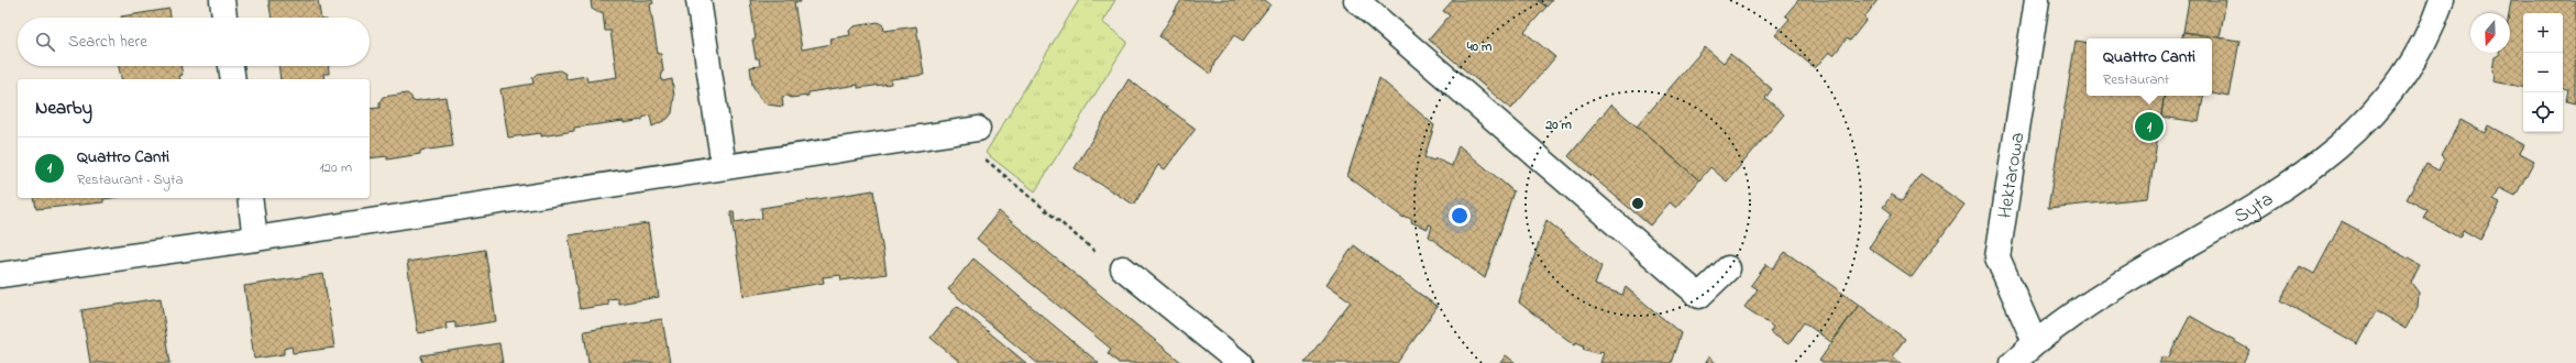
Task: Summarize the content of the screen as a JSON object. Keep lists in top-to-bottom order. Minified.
{"streets":{"street":["Hektarowa","Syta"]},"crossings":[["Hektarowa","Syta"]],"north":"bottom","page":{"map_buttons":["+","−"],"search":"Search here","popup":["Quattro Canti","Restaurant"],"heading":"Nearby","pins":"1","list":[{"mark":"1","name":"Quattro Canti","note":"Restaurant · Syta","value":"120 m"}]},"rings":["40 m","20 m"]}
